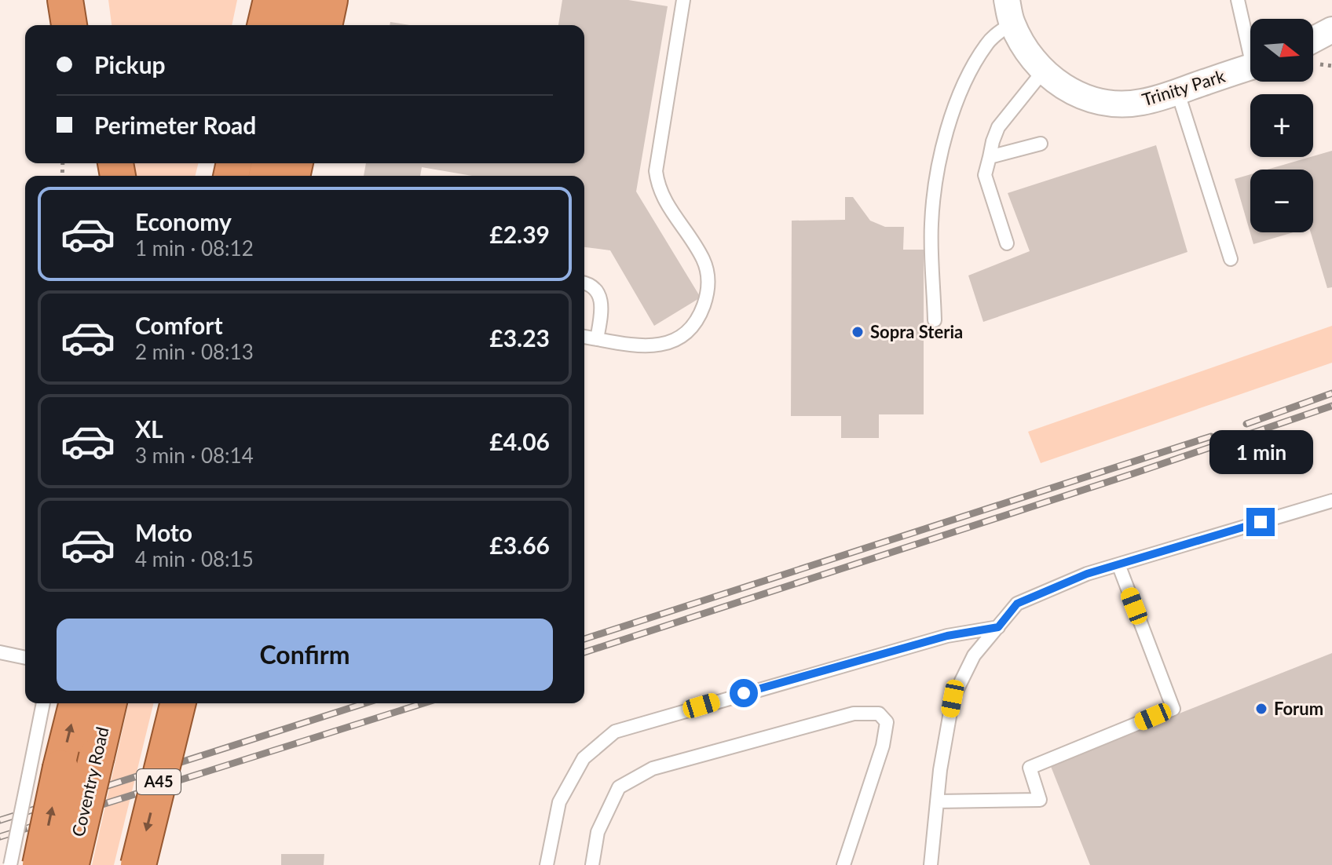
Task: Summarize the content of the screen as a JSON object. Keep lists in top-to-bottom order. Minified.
{"streets":{"highway":["Coventry Road","A45"],"street":["Trinity Park"]},"places":["Sopra Steria","Forum"],"north":"right","page":{"map_buttons":["+","−"],"banner":["Pickup","Perimeter Road"],"list":[{"name":"Economy","note":"1 min · 08:12","value":"£2.39"},{"name":"Comfort","note":"2 min · 08:13","value":"£3.23"},{"name":"XL","note":"3 min · 08:14","value":"£4.06"},{"name":"Moto","note":"4 min · 08:15","value":"£3.66"}],"bubble":"1 min","buttons":"Confirm"}}
